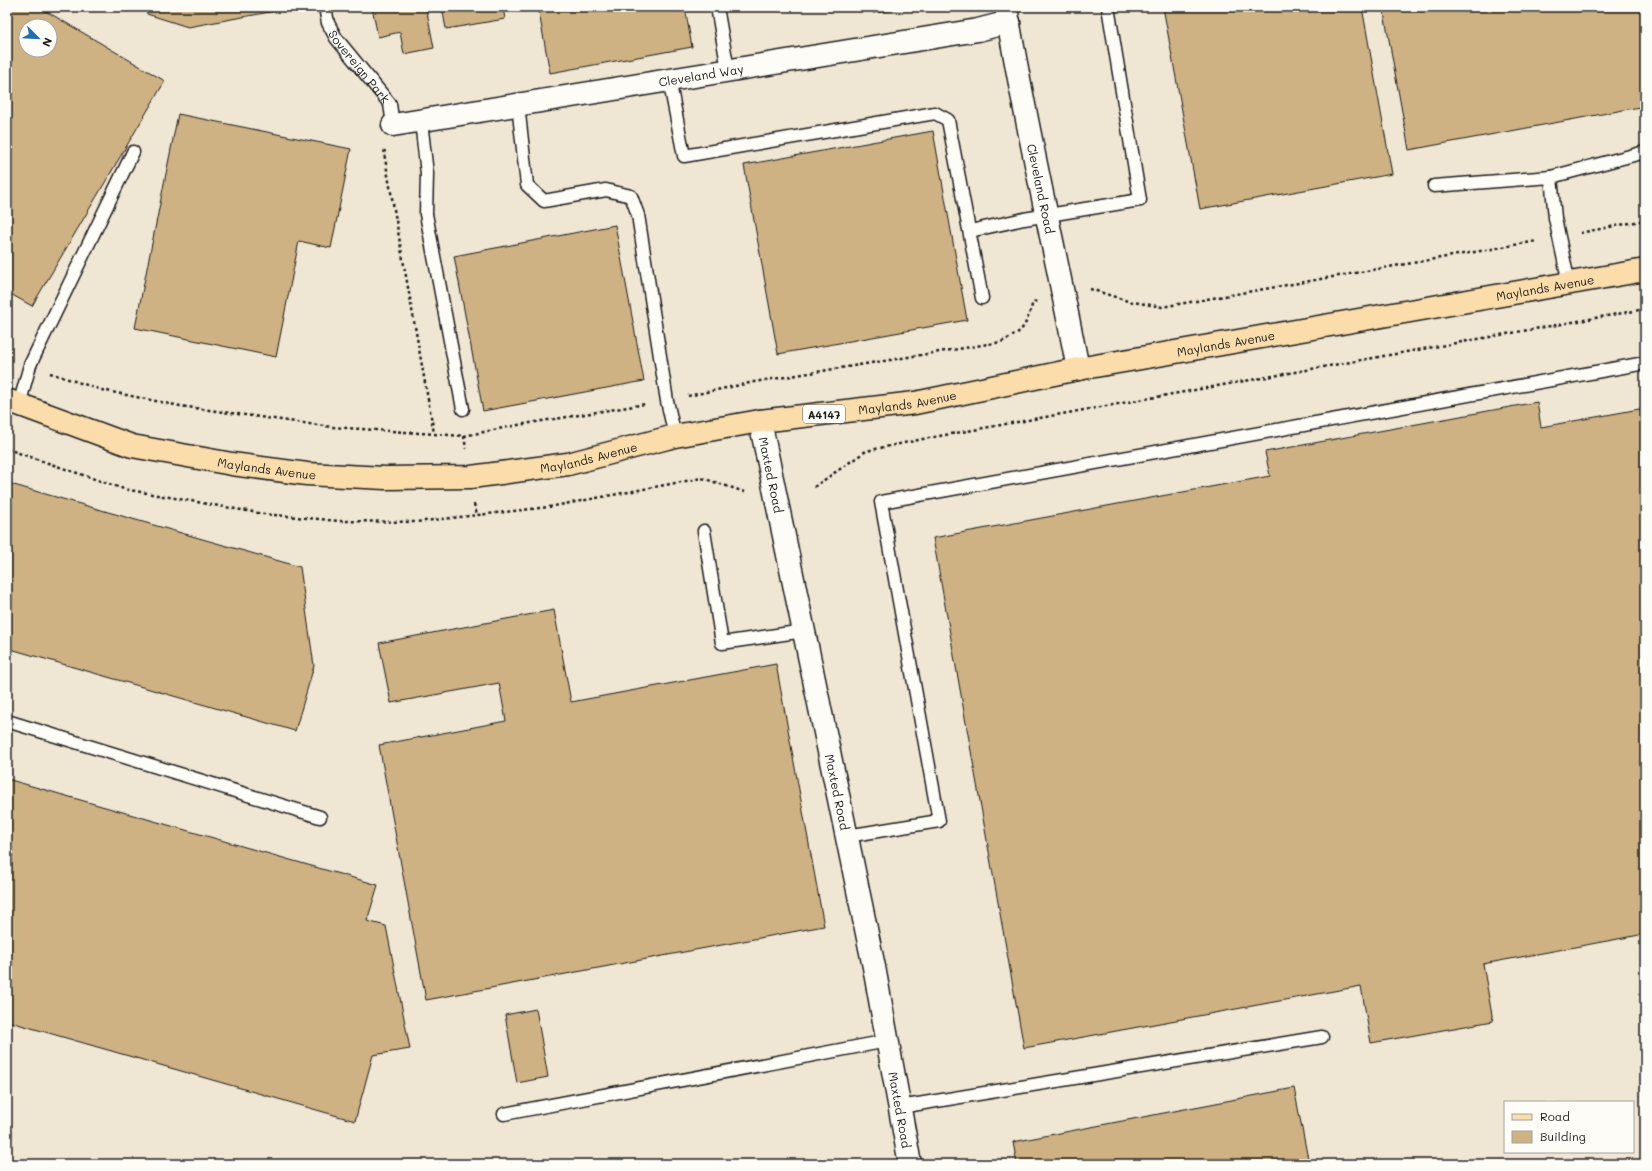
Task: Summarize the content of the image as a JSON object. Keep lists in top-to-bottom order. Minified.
{"streets":{"main road":["Maylands Avenue","A4147"],"street":["Cleveland Way","Cleveland Road","Maxted Road"],"lane":["Sovereign Park"]},"crossings":[["Sovereign Park","Cleveland Way"],["Cleveland Way","Cleveland Road"],["Cleveland Road","Maylands Avenue"],["Maylands Avenue","Maxted Road"]],"legend":["Road","Building"],"north":"bottom right"}
